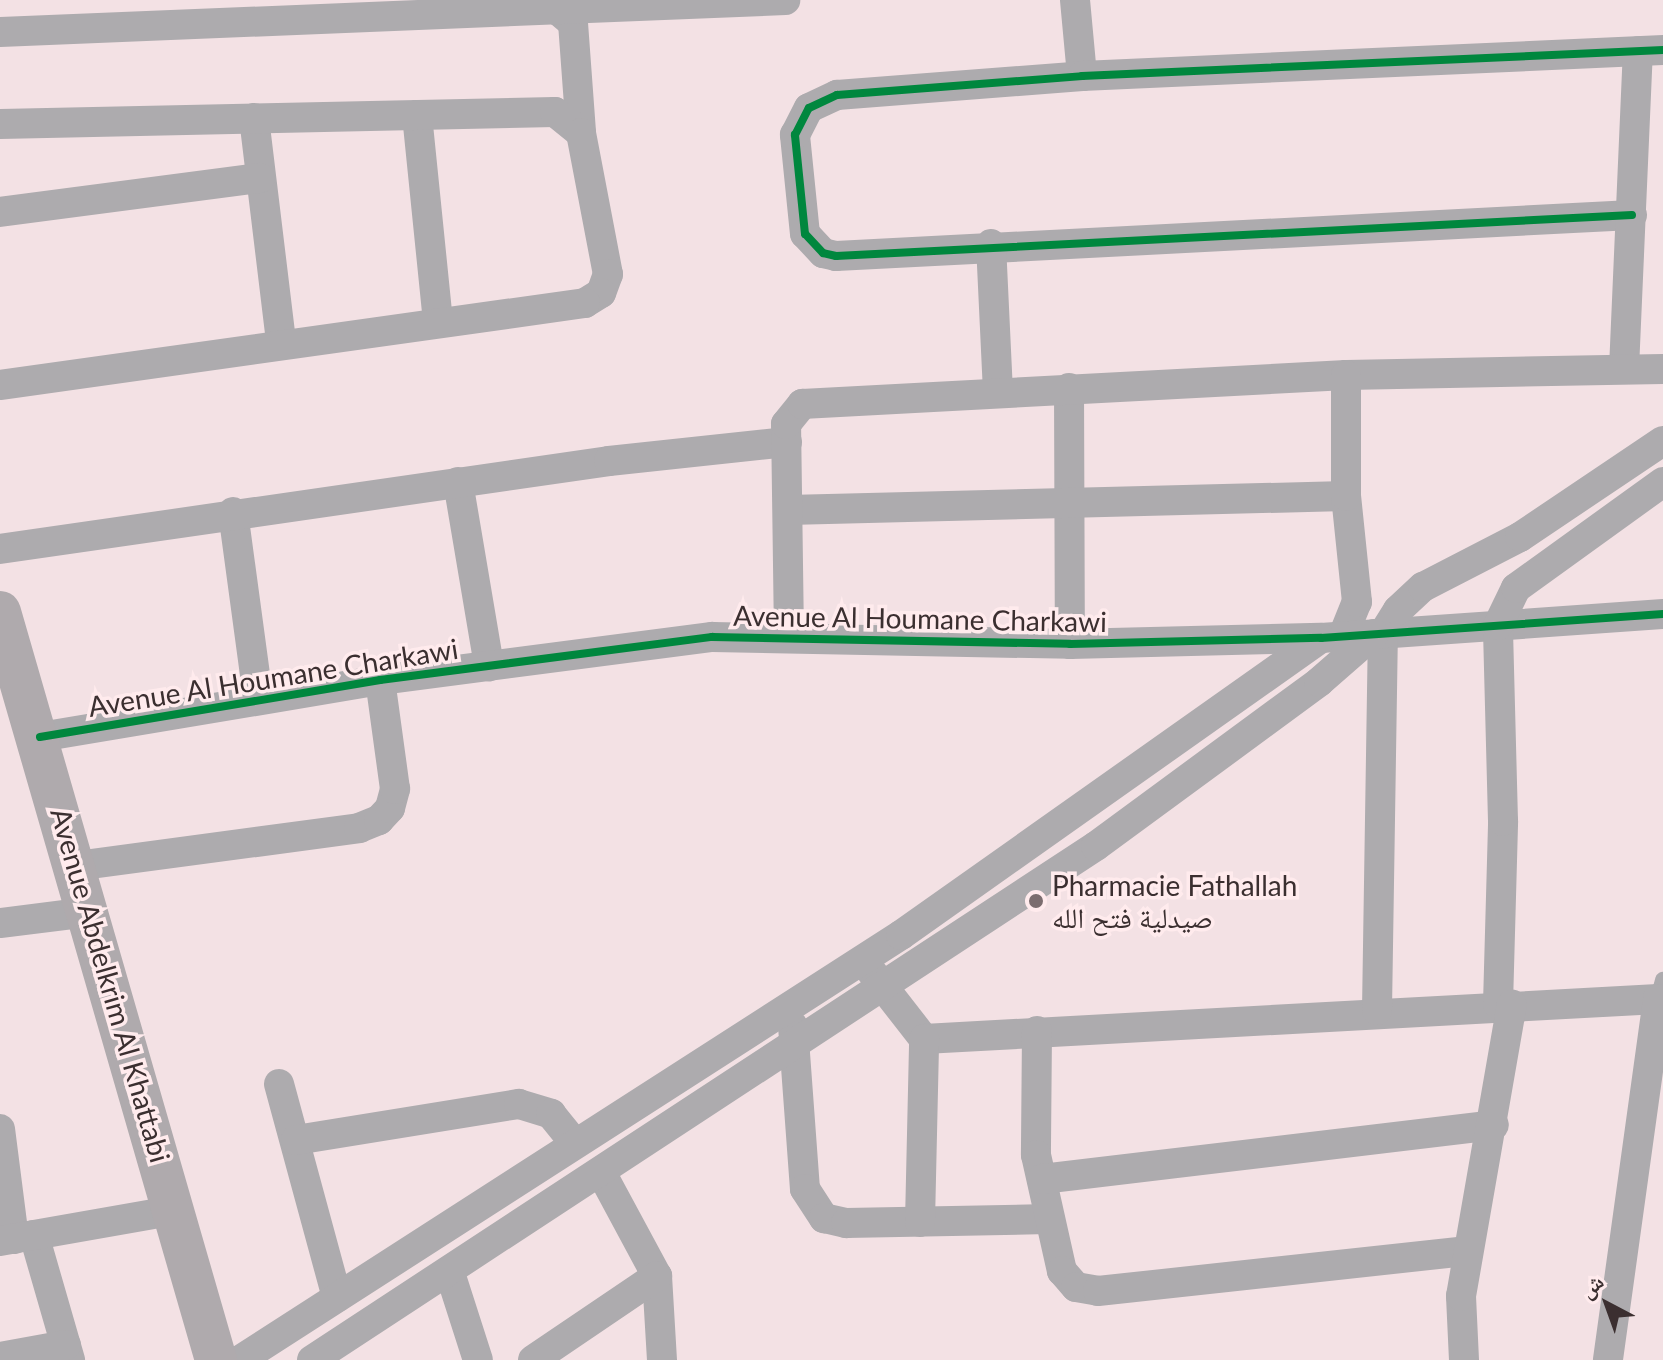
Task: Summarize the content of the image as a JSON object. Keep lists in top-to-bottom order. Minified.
{"streets":{"main road":["Avenue Abdelkrim Al Khattabi"],"street":["Avenue Al Houmane Charkawi"]},"crossings":[["Avenue Al Houmane Charkawi","Avenue Abdelkrim Al Khattabi"]],"places":["Pharmacie Fathallah صيدلية فتح الله"],"north":"top left"}
